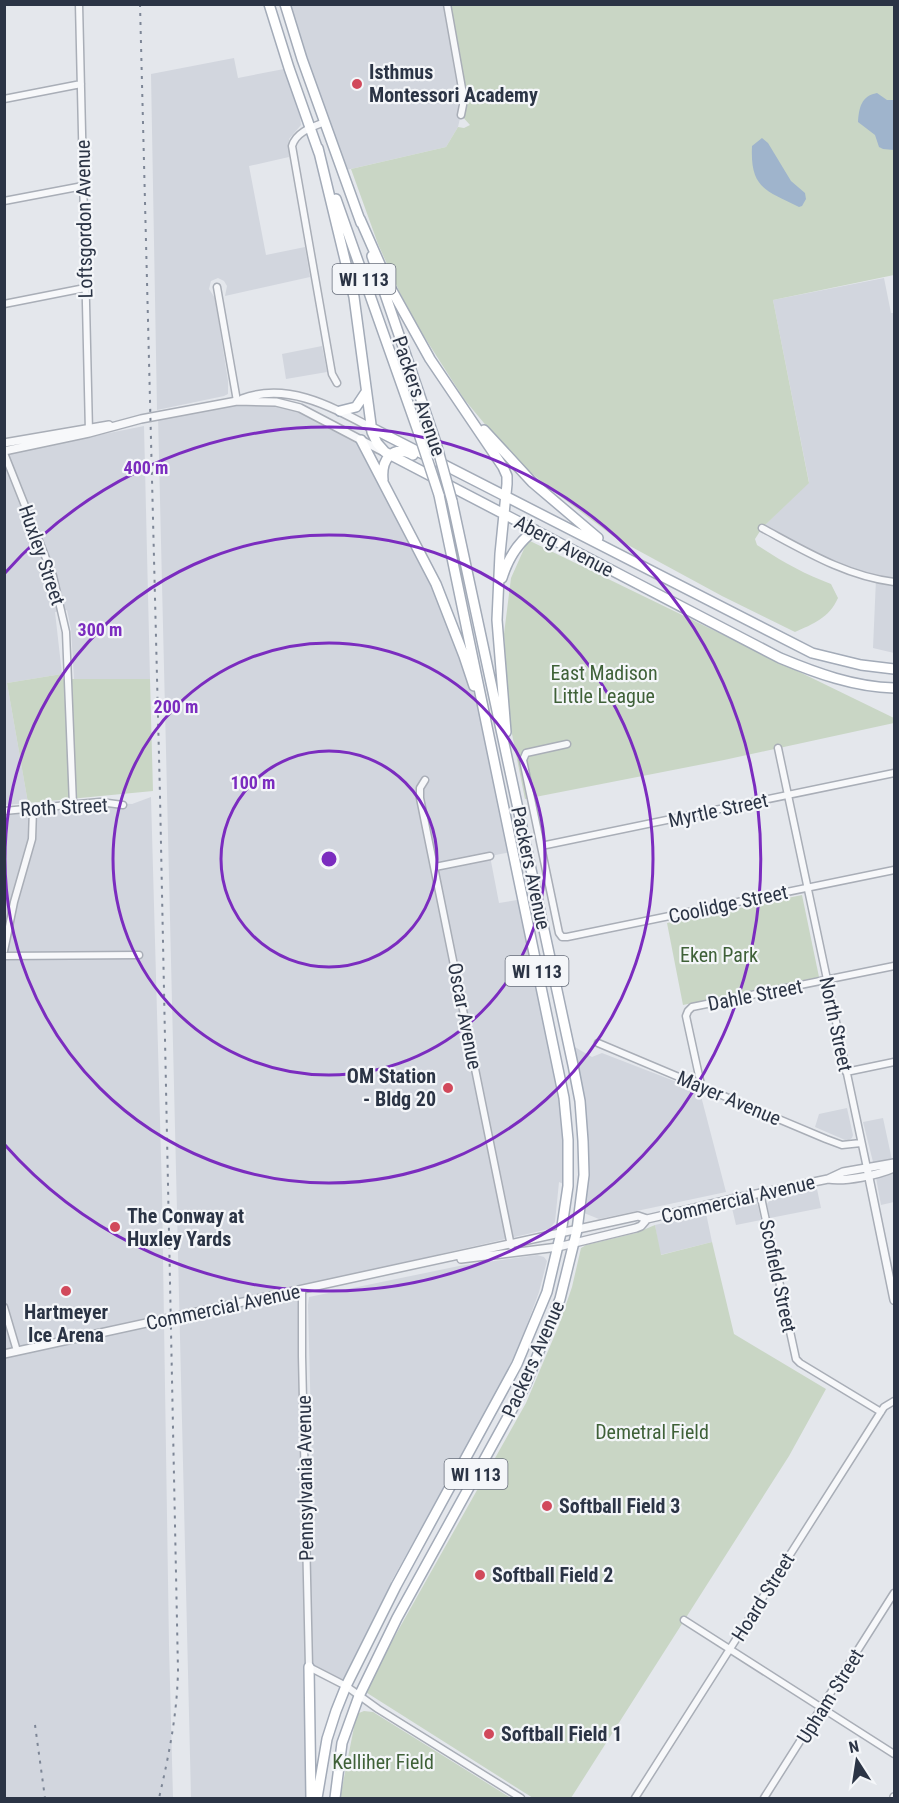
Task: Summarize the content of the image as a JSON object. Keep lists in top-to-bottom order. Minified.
{"streets":{"main road":["WI 113","Packers Avenue","Aberg Avenue"],"street":["Loftsgordon Avenue","Huxley Street","Roth Street","Myrtle Street","Coolidge Street","Dahle Street","Oscar Avenue","North Street","Mayer Avenue","Commercial Avenue","Scofield Street","Pennsylvania Avenue","Hoard Street","Upham Street"]},"crossings":[["Loftsgordon Avenue","Aberg Avenue"],["WI 113","Packers Avenue"],["Packers Avenue","Commercial Avenue"],["Aberg Avenue","Huxley Street"],["Huxley Street","Roth Street"],["Myrtle Street","Coolidge Street"],["Myrtle Street","North Street"],["Coolidge Street","North Street"],["Dahle Street","North Street"],["Dahle Street","Mayer Avenue"],["Oscar Avenue","Commercial Avenue"],["North Street","Mayer Avenue"],["North Street","Commercial Avenue"],["Commercial Avenue","Scofield Street"],["Commercial Avenue","Pennsylvania Avenue"],["Scofield Street","Hoard Street"]],"parks":["East Madison Little League","Eken Park","Demetral Field","Kelliher Field"],"places":["Isthmus Montessori Academy","OM Station - Bldg 20","The Conway at Huxley Yards","Hartmeyer Ice Arena","Softball Field 3","Softball Field 2","Softball Field 1"],"north":"top","rings":["400 m","300 m","200 m","100 m"]}
